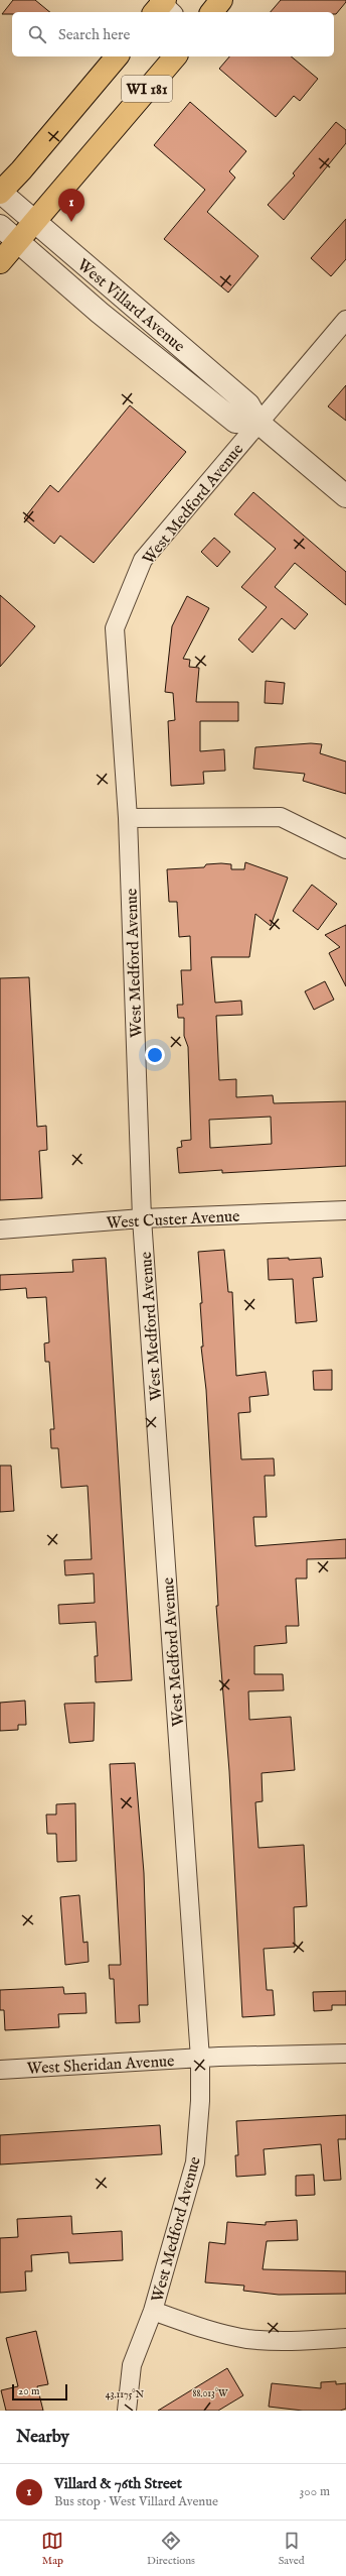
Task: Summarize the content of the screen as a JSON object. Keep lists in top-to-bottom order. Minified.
{"streets":{"main road":["WI 181"],"street":["West Villard Avenue","West Medford Avenue","West Custer Avenue","West Sheridan Avenue"]},"crossings":[["WI 181","West Villard Avenue"],["West Villard Avenue","West Medford Avenue"],["West Medford Avenue","West Custer Avenue"],["West Medford Avenue","West Sheridan Avenue"]],"scale_bar":"20 m","page":{"search":"Search here","pins":"1","scale":"20 m","heading":"Nearby","list":[{"mark":"1","name":"Villard & 76th Street","note":"Bus stop · West Villard Avenue","value":"300 m"}],"nav":["Map","Directions","Saved"]},"coordinates":["88.013°W","43.1175°N"]}
